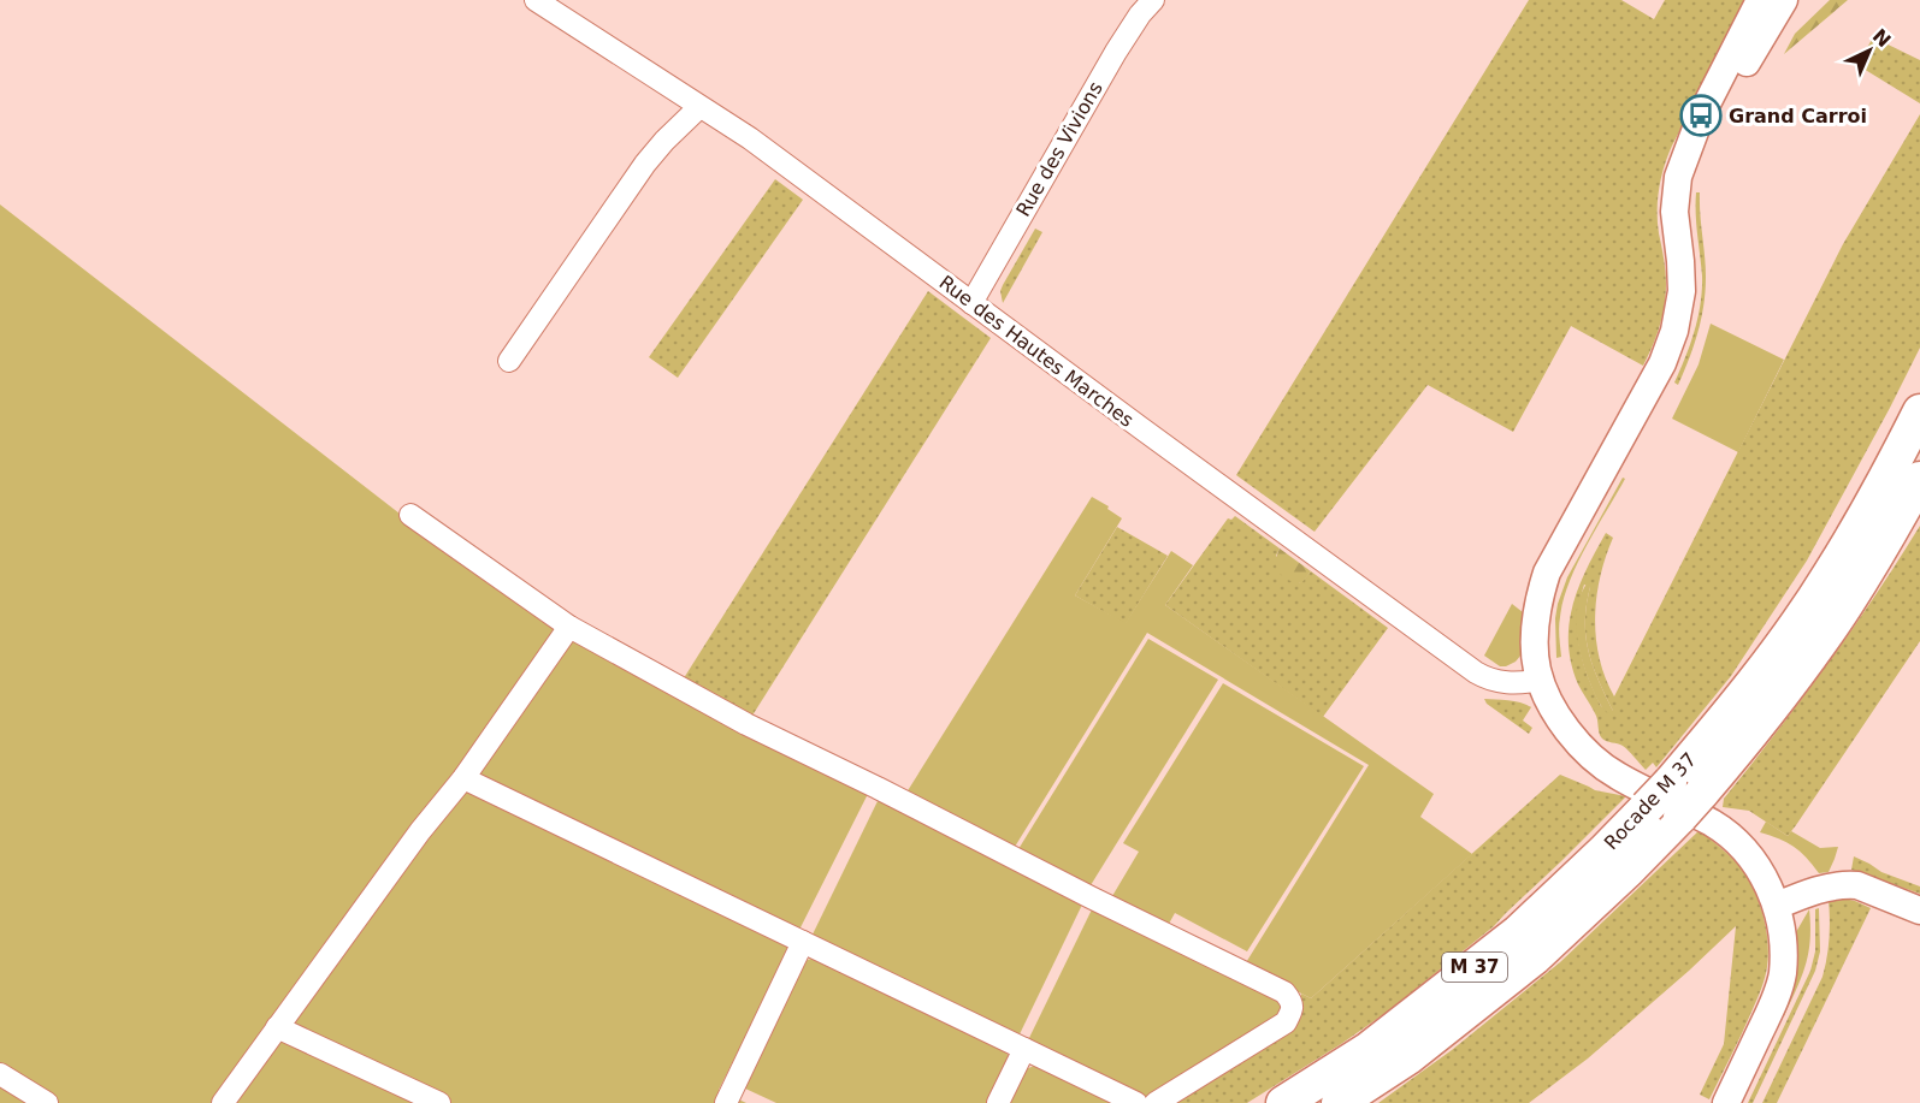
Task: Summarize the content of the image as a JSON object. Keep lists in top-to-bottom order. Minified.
{"streets":{"highway":["Rocade M 37","M 37"],"street":["Rue des Vivions","Rue des Hautes Marches"]},"crossings":[["Rue des Vivions","Rue des Hautes Marches"]],"places":{"bus stop":["Grand Carroi"]},"north":"top right"}
